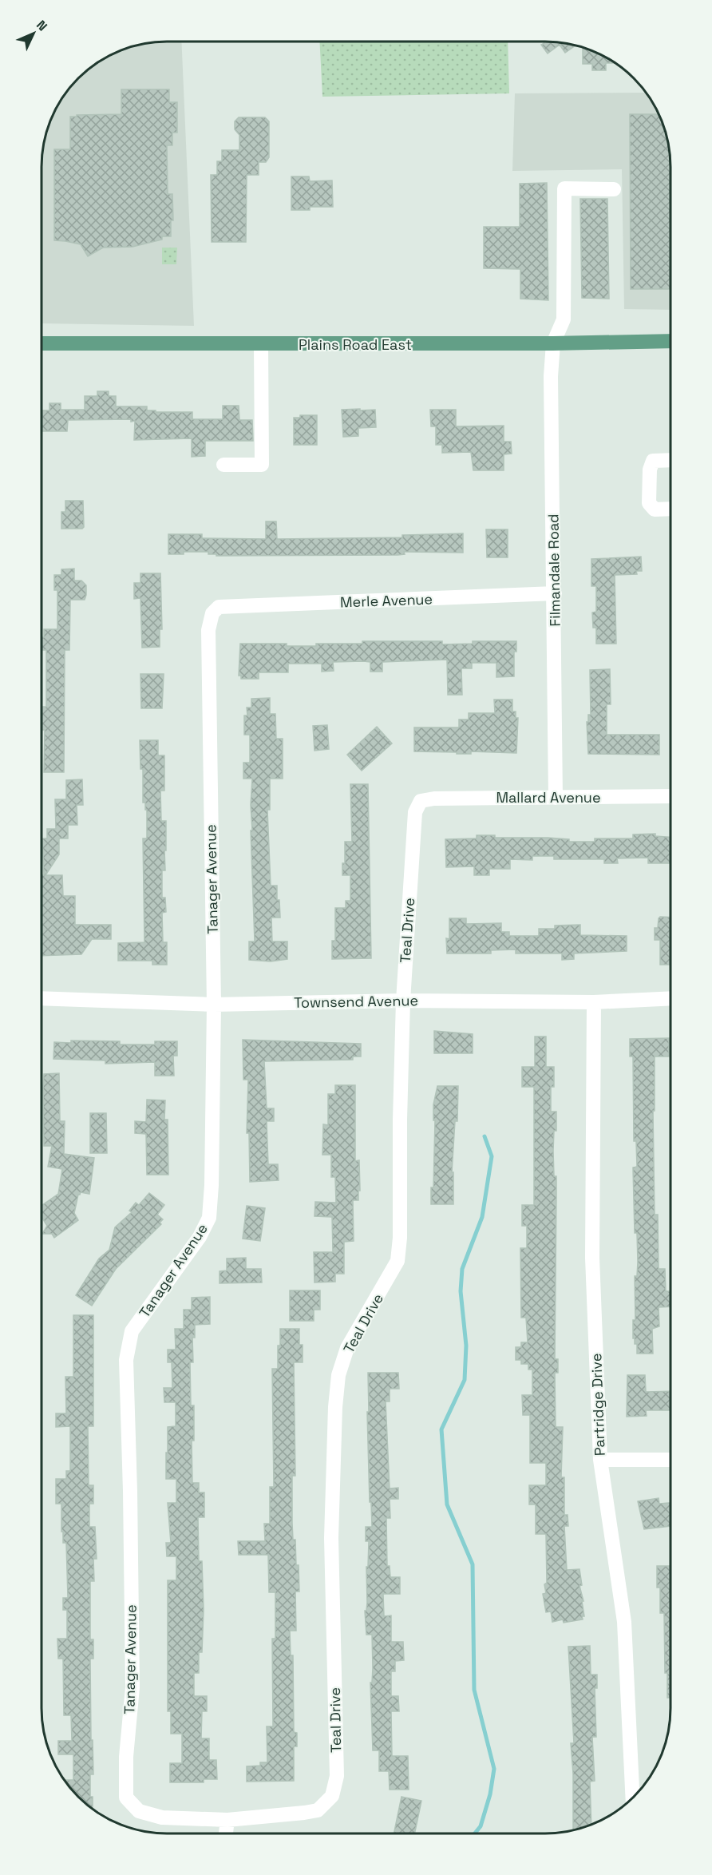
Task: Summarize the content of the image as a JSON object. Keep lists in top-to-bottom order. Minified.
{"streets":{"main road":["Plains Road East"],"street":["Filmandale Road","Merle Avenue","Mallard Avenue","Tanager Avenue","Teal Drive","Townsend Avenue","Partridge Drive"]},"crossings":[["Plains Road East","Filmandale Road"],["Filmandale Road","Merle Avenue"],["Filmandale Road","Mallard Avenue"],["Merle Avenue","Tanager Avenue"],["Mallard Avenue","Teal Drive"],["Tanager Avenue","Teal Drive"],["Tanager Avenue","Townsend Avenue"],["Teal Drive","Townsend Avenue"],["Townsend Avenue","Partridge Drive"]],"north":"top right"}
